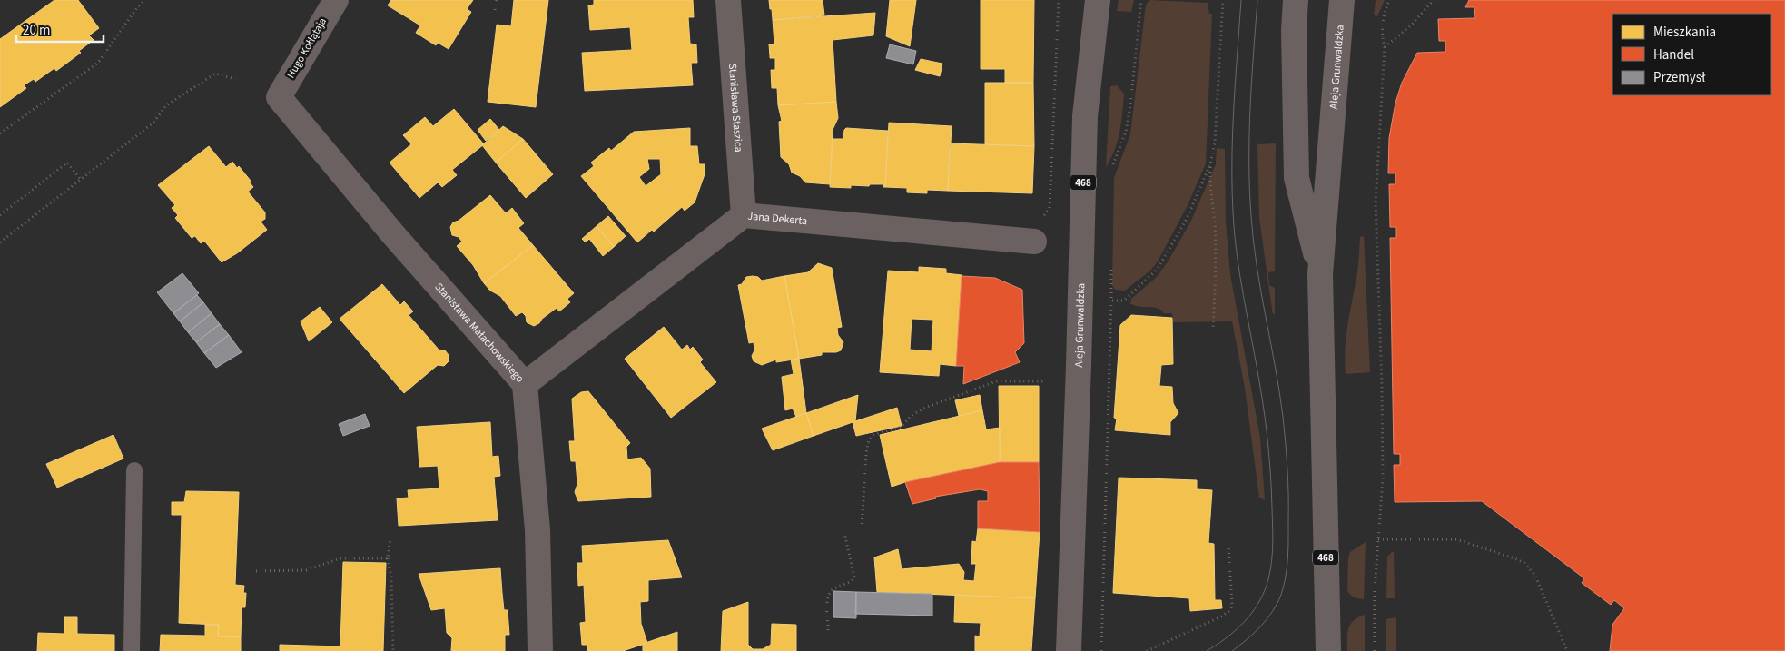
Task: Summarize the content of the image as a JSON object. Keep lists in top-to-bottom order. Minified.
{"streets":{"main road":["Hugo Kołłątaja","Aleja Grunwaldzka","Stanisława Staszica","468","Jana Dekerta","Stanisława Małachowskiego"]},"crossings":[["Hugo Kołłątaja","Stanisława Małachowskiego"],["Stanisława Staszica","Jana Dekerta"],["Jana Dekerta","Stanisława Małachowskiego"]],"legend":["Mieszkania","Handel","Przemysł"],"scale_bar":"20 m"}
